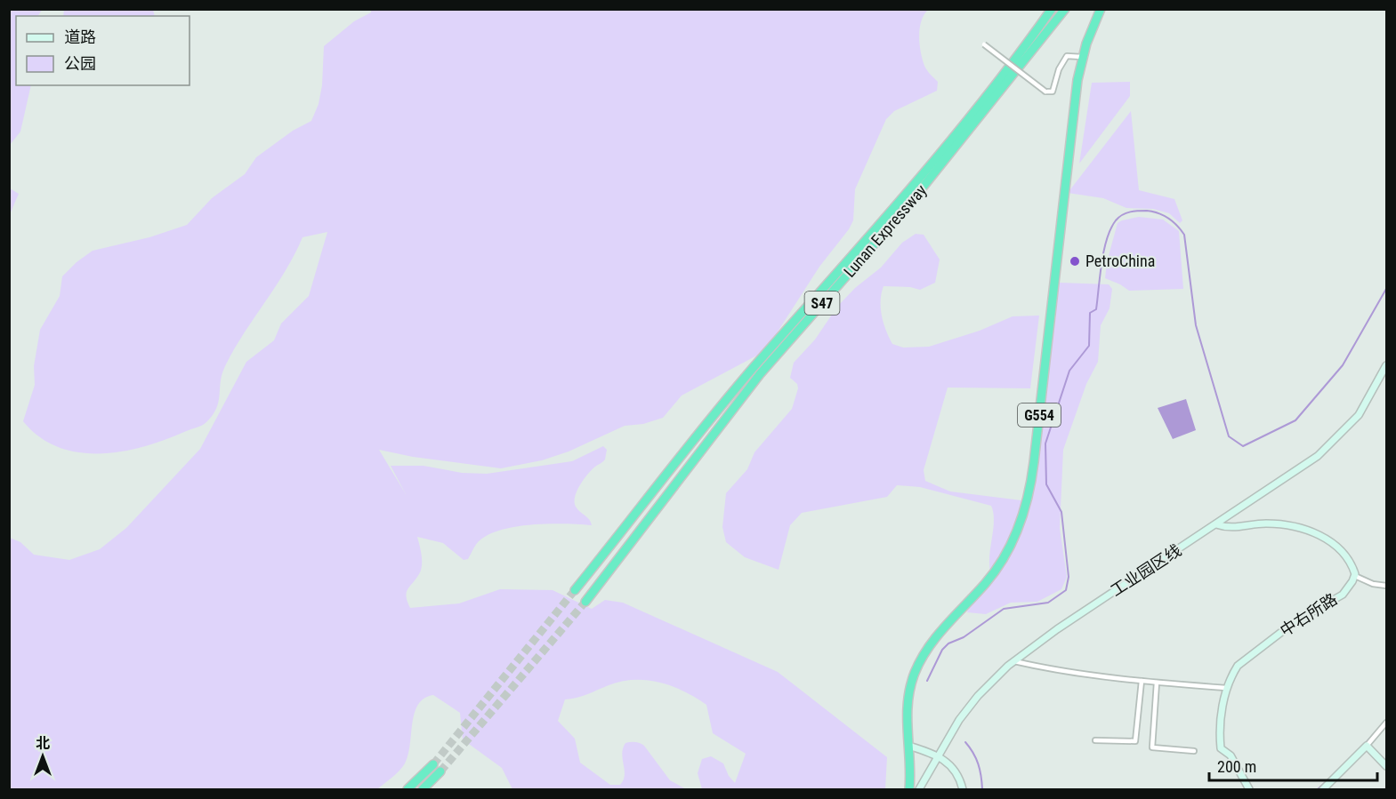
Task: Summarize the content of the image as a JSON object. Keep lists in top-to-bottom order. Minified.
{"streets":{"highway":["Lunan Expressway","S47","G554"],"main road":["工业园区线","中右所路"]},"places":["PetroChina"],"legend":["道路","公园"],"scale_bar":"200 m","north":"top"}
